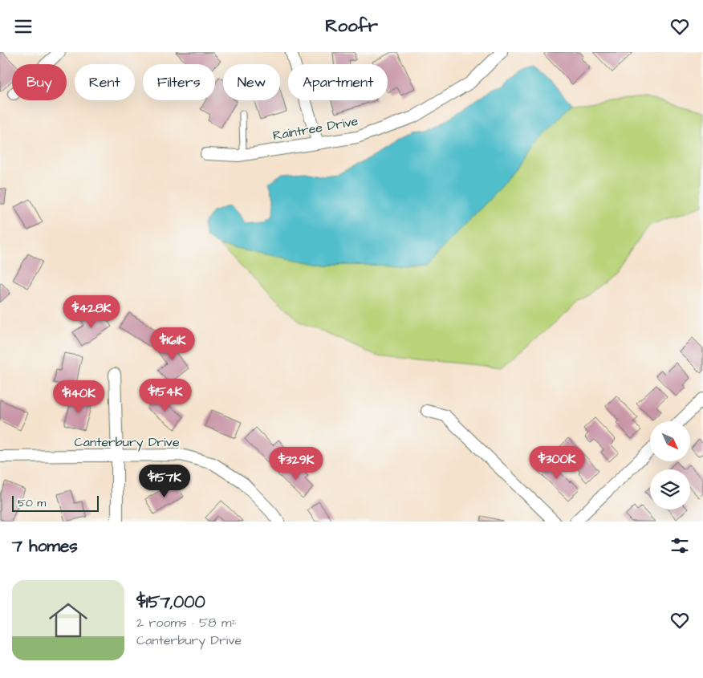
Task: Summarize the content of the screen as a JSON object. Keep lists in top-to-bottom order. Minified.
{"streets":{"street":["Raintree Drive","Canterbury Drive"]},"scale_bar":"50 m","north":"bottom right","page":{"header":"Roofr","chip":["Buy","Rent","Filters","New","Apartment"],"price":["$428K","$161K","$154K","$140K","$300K","$329K","$157K"],"scale":"50 m","heading":"7 homes","list":[{"name":"$157,000","note":"2 rooms · 58 m² · Canterbury Drive"}]}}
